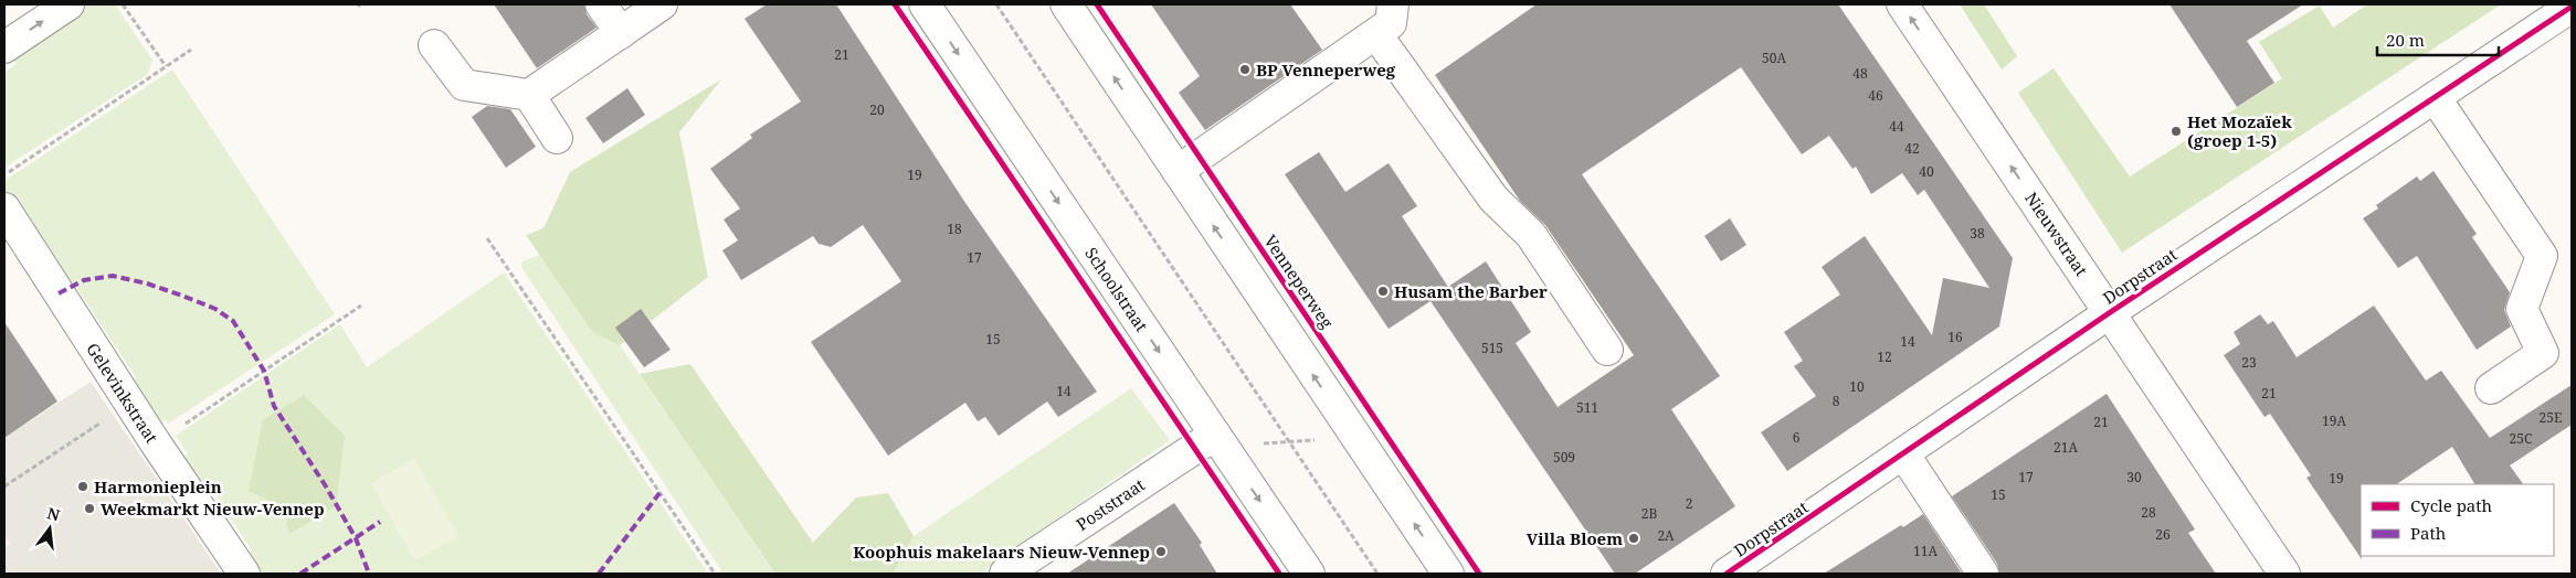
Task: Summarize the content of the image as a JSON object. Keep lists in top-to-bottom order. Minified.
{"streets":{"street":["Nieuwstraat","Dorpstraat","Schoolstraat","Gelevinkstraat","Poststraat"],"cycle path":["Venneperweg"]},"crossings":[["Nieuwstraat","Dorpstraat"],["Schoolstraat","Poststraat"]],"one_way":["Nieuwstraat"],"places":["BP Venneperweg","Het Mozaïek (groep 1-5)","Husam the Barber","Harmonieplein","Weekmarkt Nieuw-Vennep","Villa Bloem","Koophuis makelaars Nieuw-Vennep"],"house_numbers":["21","50A","48","46","20","44","42","40","19","18","38","17","16","15","14","515","12","23","10","14","21","8","511","25E","19A","21","6","25C","21A","509","17","30","19","15","2","28","2B","26","2A","11A"],"legend":["Cycle path","Path"],"scale_bar":"20 m","north":"top"}
